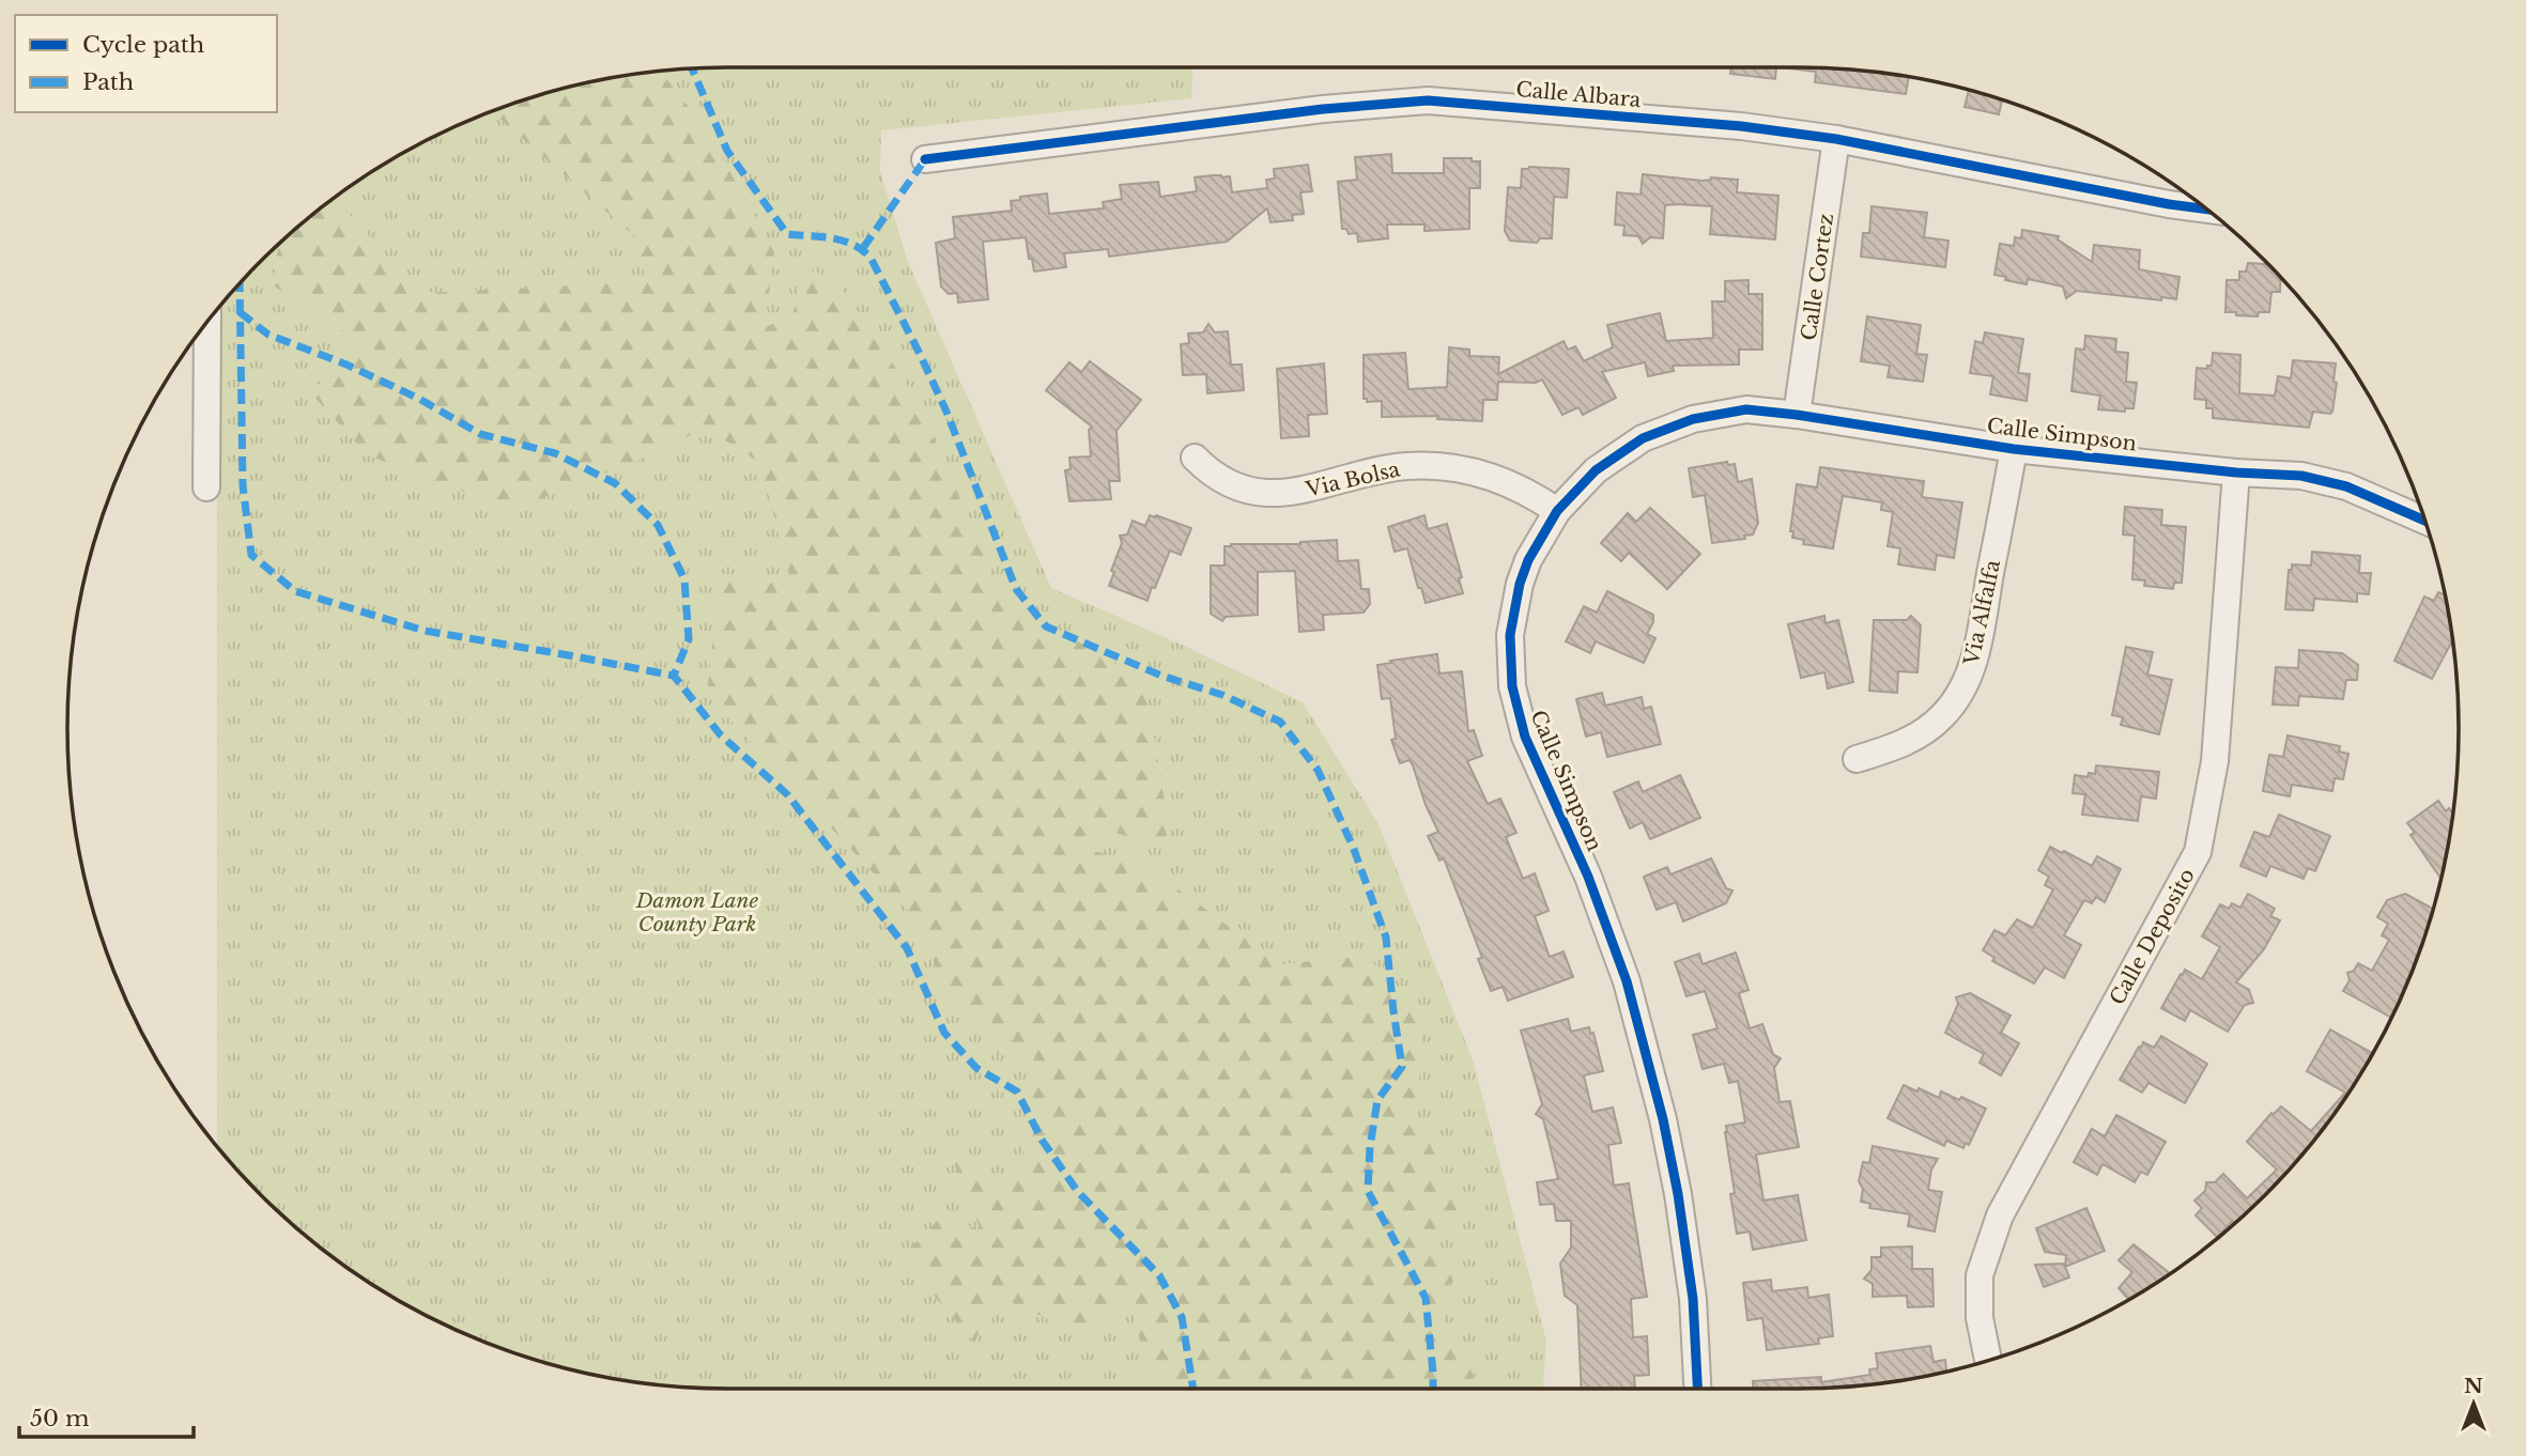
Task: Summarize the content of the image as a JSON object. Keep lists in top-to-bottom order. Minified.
{"streets":{"street":["Calle Albara","Calle Cortez","Calle Simpson","Via Bolsa","Via Alfalfa","Calle Deposito"]},"crossings":[["Calle Albara","Calle Cortez"],["Calle Cortez","Calle Simpson"],["Calle Simpson","Via Bolsa"],["Calle Simpson","Via Alfalfa"],["Calle Simpson","Calle Deposito"]],"parks":["Damon Lane County Park"],"legend":["Cycle path","Path"],"scale_bar":"50 m","north":"top"}
